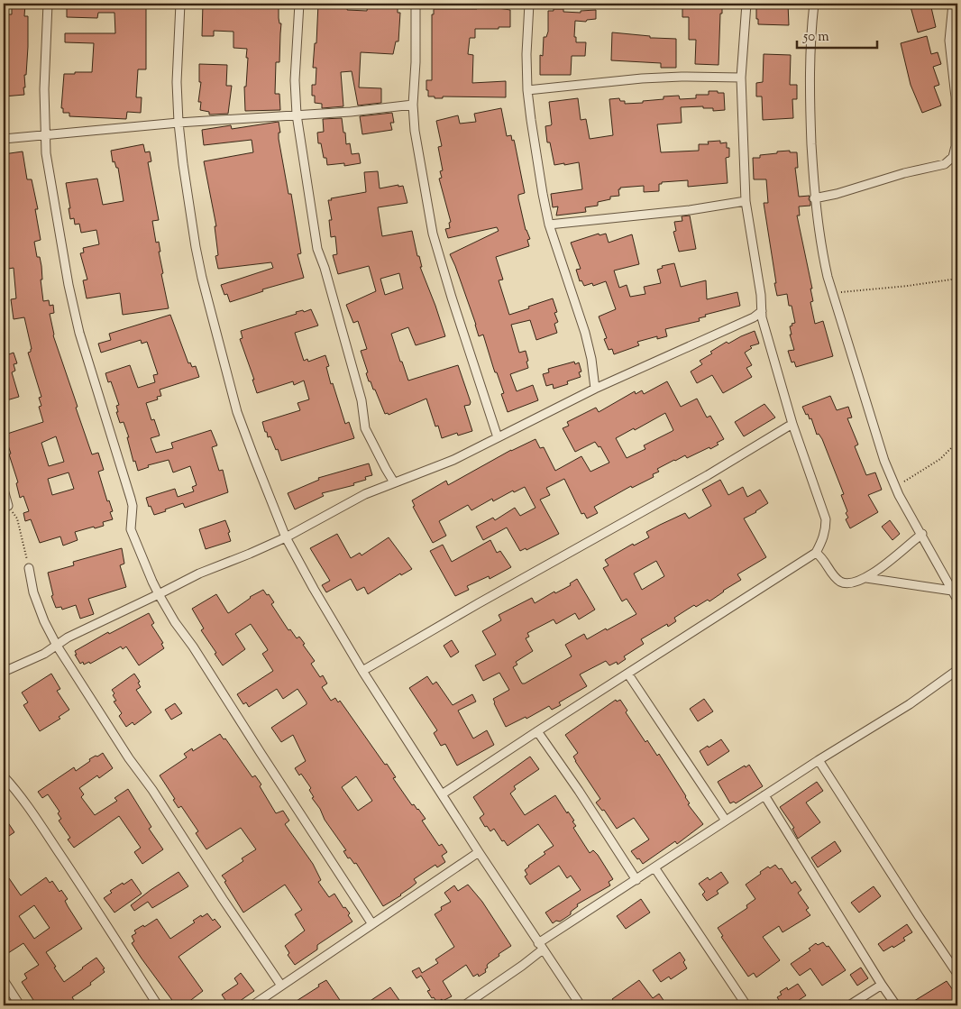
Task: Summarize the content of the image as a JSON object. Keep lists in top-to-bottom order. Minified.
{"scale_bar":"50 m"}
